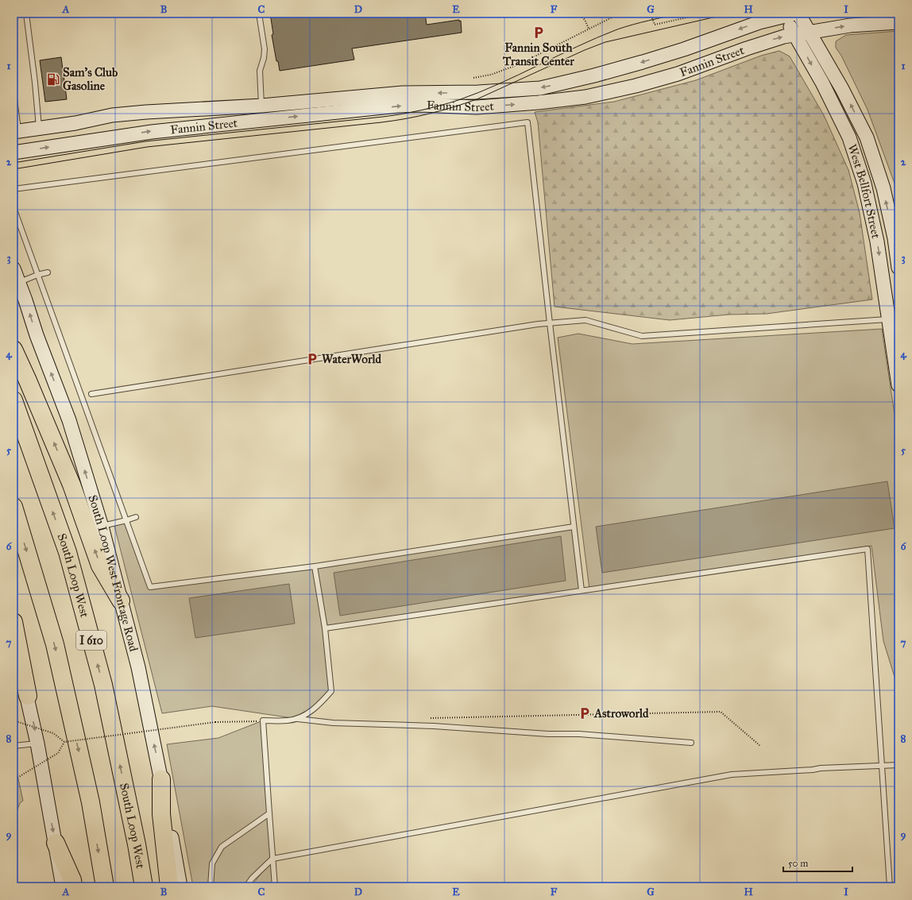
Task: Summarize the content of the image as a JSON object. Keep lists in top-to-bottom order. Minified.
{"streets":{"highway":["South Loop West","I 610"],"main road":["Fannin Street","West Bellfort Street","South Loop West Frontage Road"]},"crossings":[["Fannin Street","West Bellfort Street"]],"places":{"parking":["Fannin South Transit Center","WaterWorld","Astroworld"],"fuel station":["Sam's Club Gasoline"]},"scale_bar":"50 m","grid":{"columns":["A","B","C","D","E","F","G","H","I"],"rows":["1","2","3","4","5","6","7","8","9"]}}
